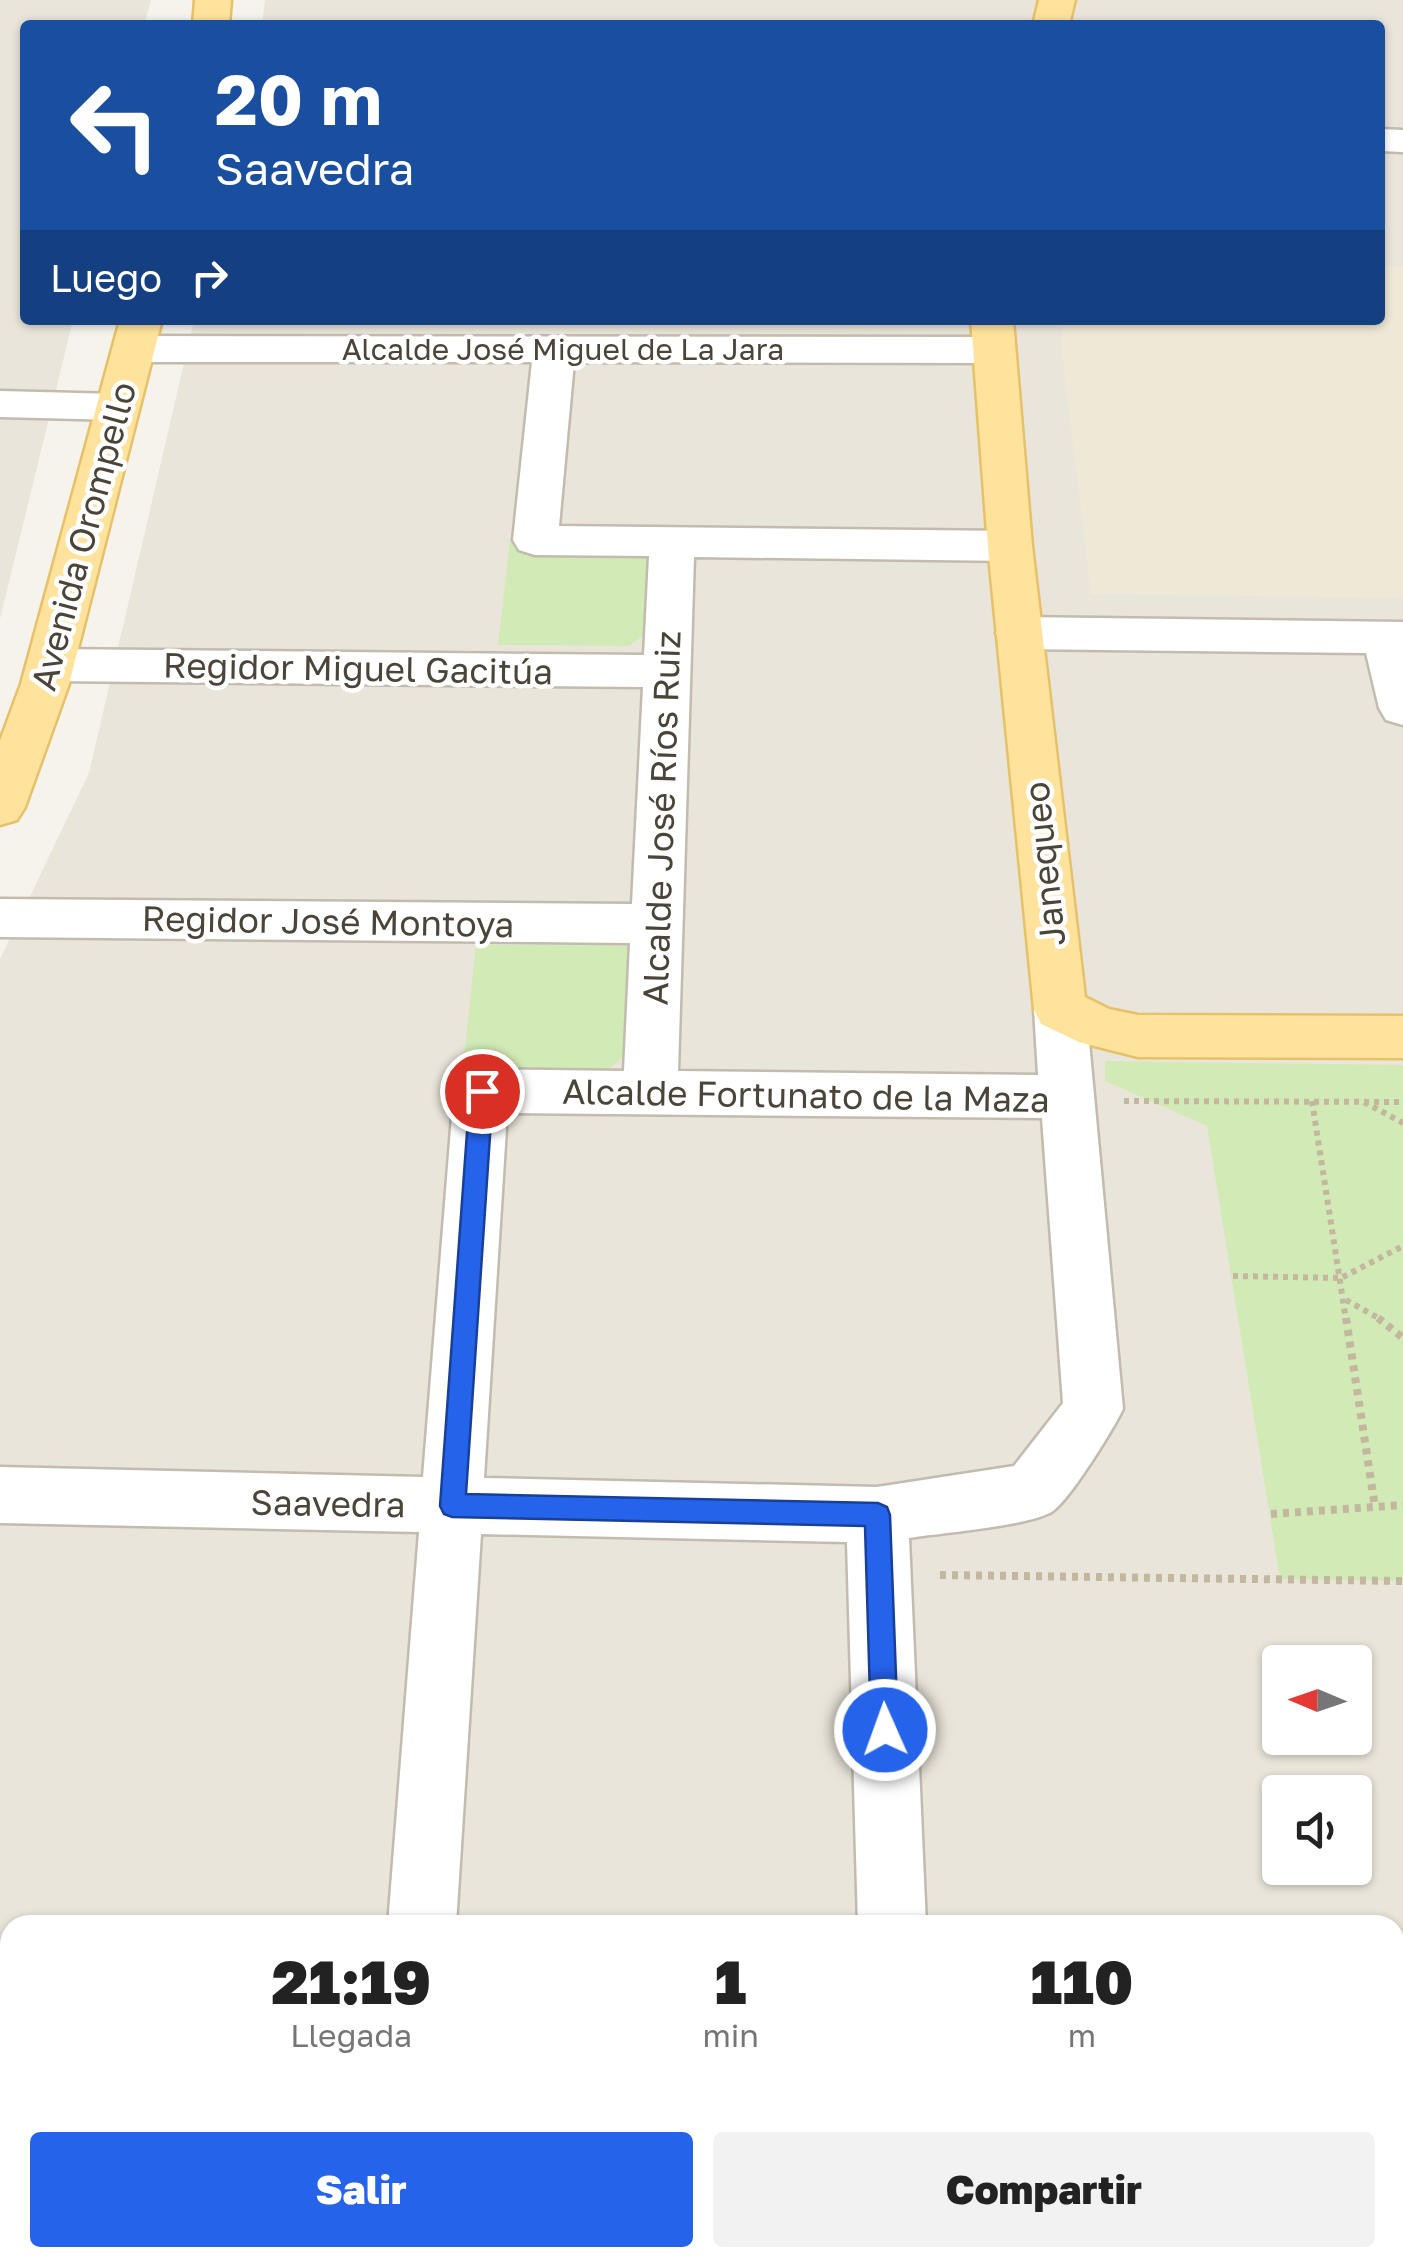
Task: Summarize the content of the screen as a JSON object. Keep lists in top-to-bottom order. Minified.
{"streets":{"main road":["Avenida Orompello","Janequeo"],"street":["Alcalde José Miguel de La Jara","Regidor Miguel Gacitúa","Alcalde José Ríos Ruiz","Regidor José Montoya","Alcalde Fortunato de la Maza","Saavedra"]},"crossings":[["Alcalde José Miguel de La Jara","Avenida Orompello"],["Alcalde José Miguel de La Jara","Janequeo"],["Avenida Orompello","Regidor Miguel Gacitúa"],["Regidor Miguel Gacitúa","Alcalde José Ríos Ruiz"],["Alcalde José Ríos Ruiz","Regidor José Montoya"],["Alcalde José Ríos Ruiz","Alcalde Fortunato de la Maza"],["Janequeo","Alcalde Fortunato de la Maza"],["Janequeo","Saavedra"],["Alcalde Fortunato de la Maza","Saavedra"]],"north":"left","page":{"turn":["20 m","Saavedra"],"then":"Luego","eta":["21:19","Llegada","1","min","110","m"],"buttons":["Salir","Compartir"]}}
